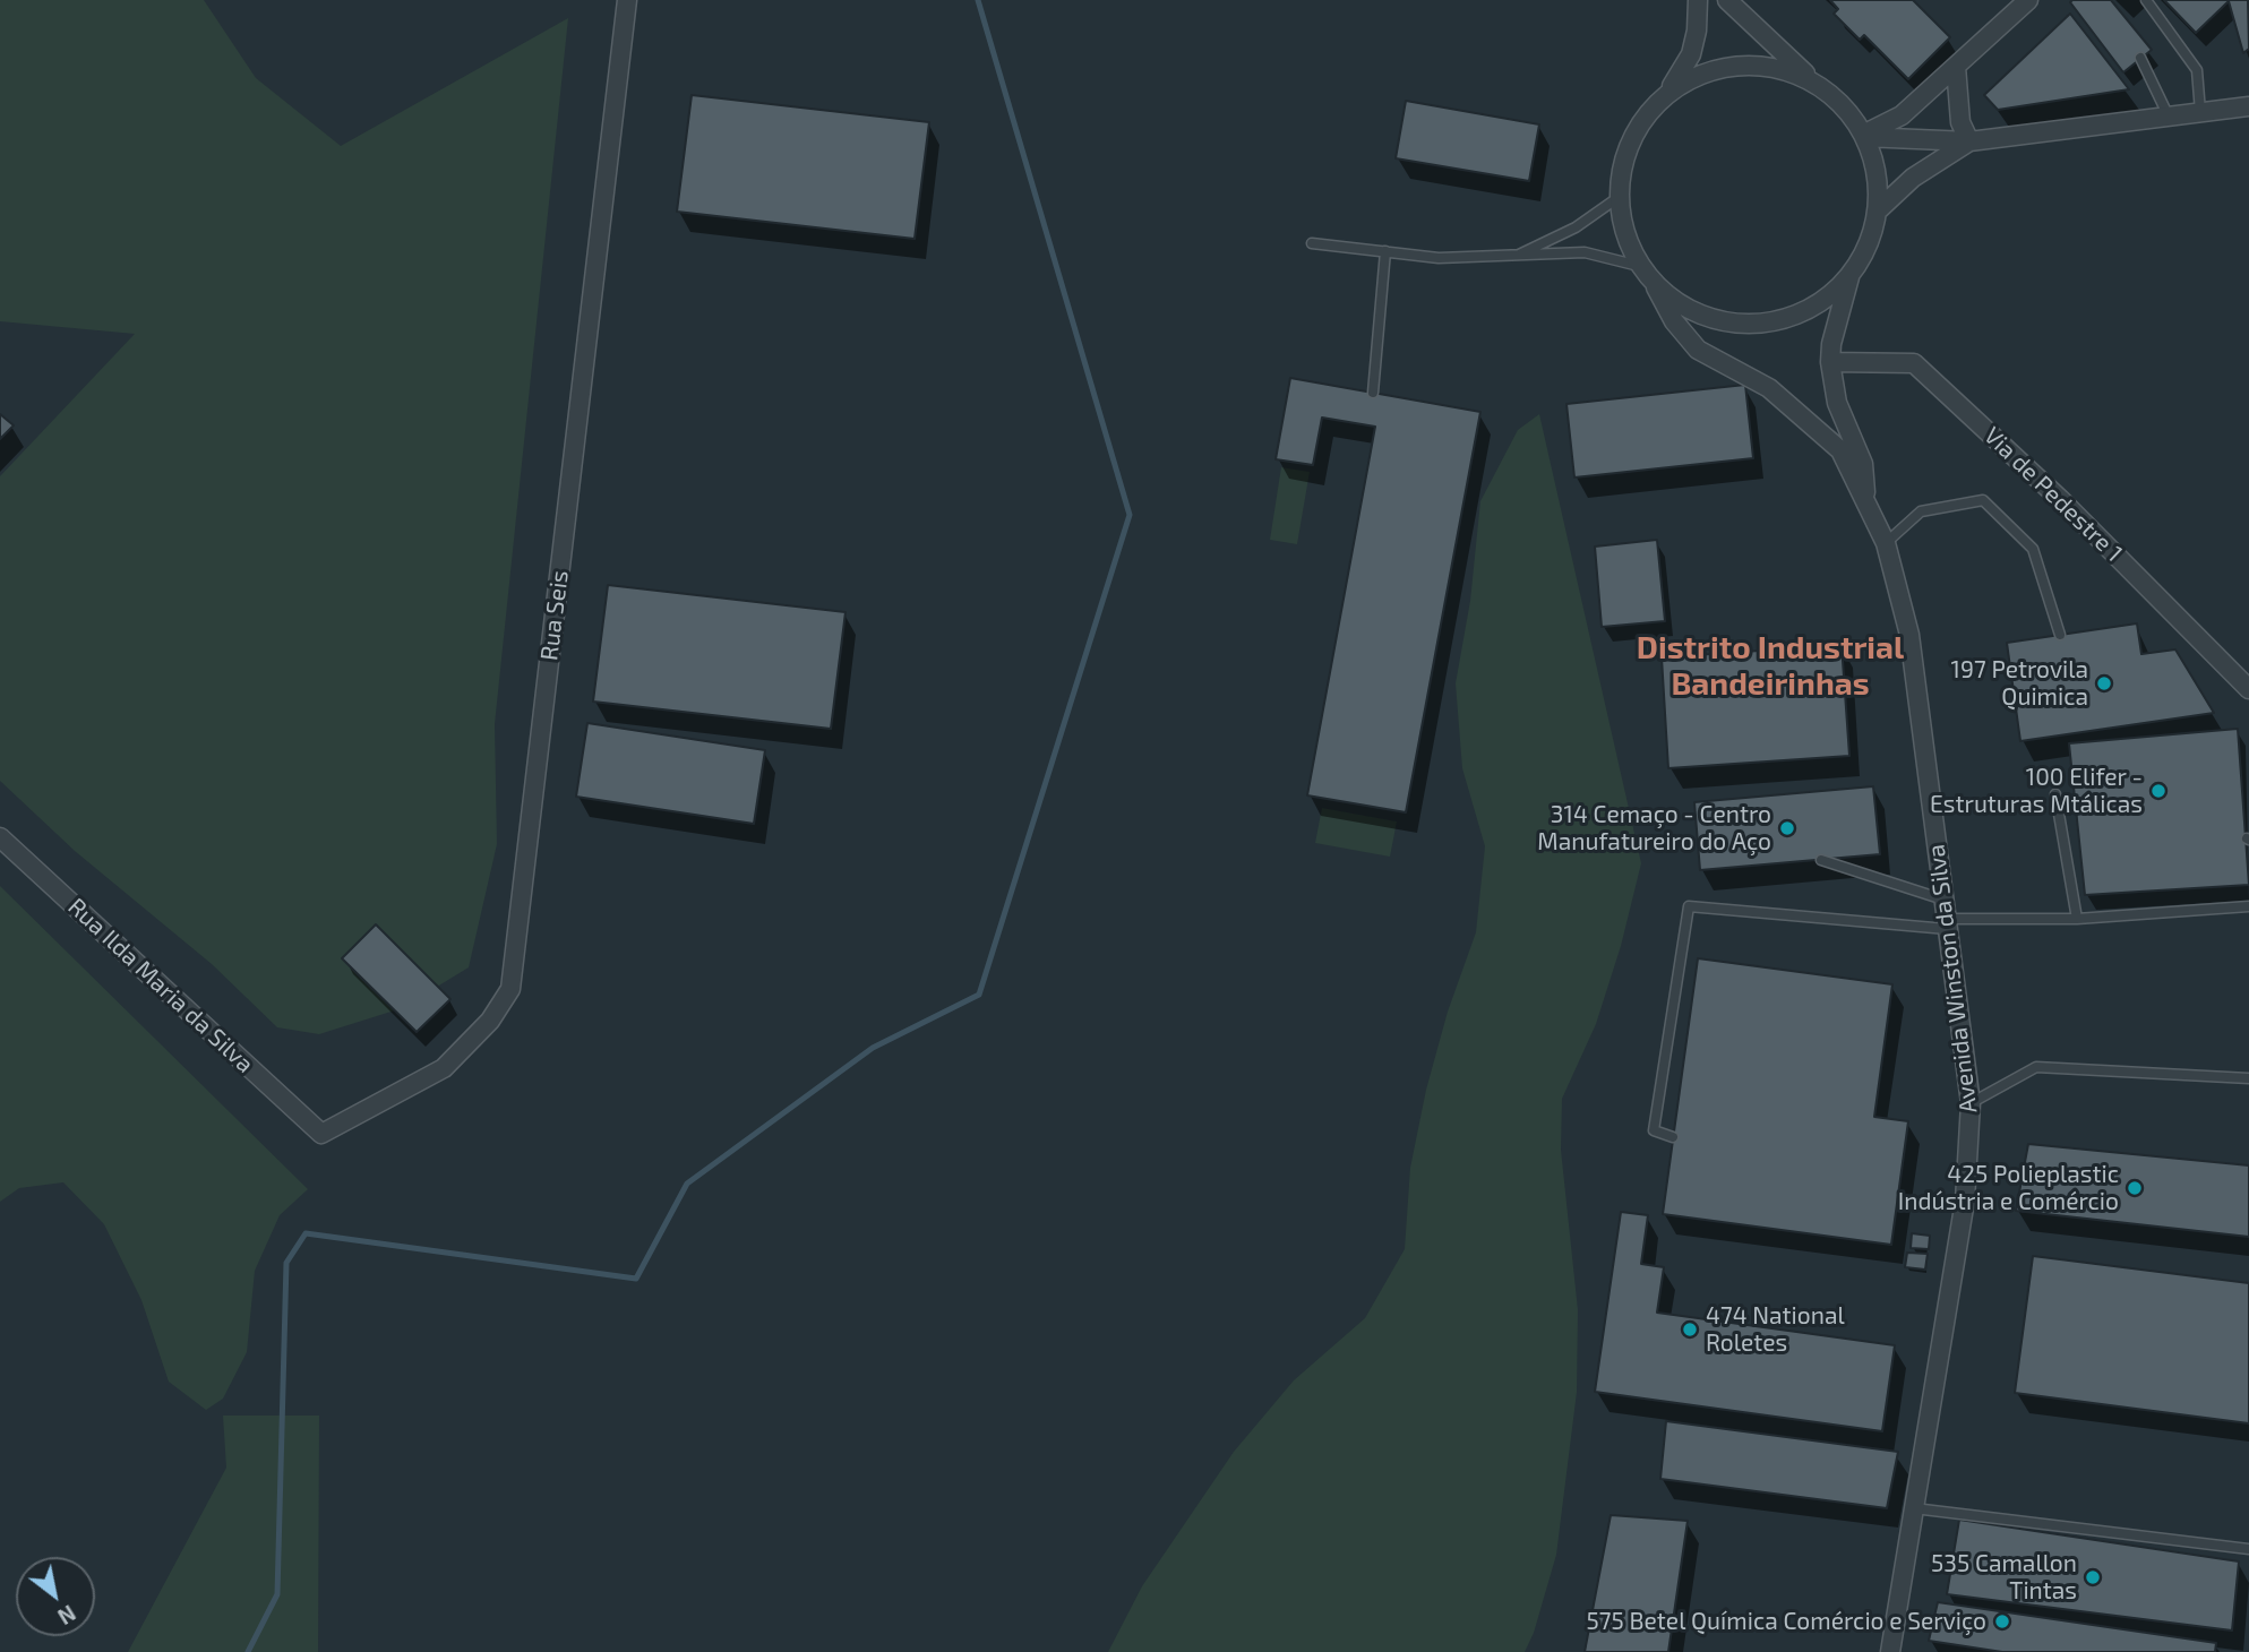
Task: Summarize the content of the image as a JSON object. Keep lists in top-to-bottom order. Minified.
{"streets":{"street":["Via de Pedestre 1","Rua Seis","Avenida Winston da Silva","Rua Ilda Maria da Silva"]},"crossings":[["Rua Seis","Rua Ilda Maria da Silva"]],"districts":["Distrito Industrial Bandeirinhas"],"places":["197 Petrovila Quimica","100 Elifer - Estruturas Mtálicas","314 Cemaço - Centro Manufatureiro do Aço","425 Polieplastic Indústria e Comércio","474 National Roletes","535 Camallon Tintas","575 Betel Química Comércio e Serviço"],"north":"bottom right"}
